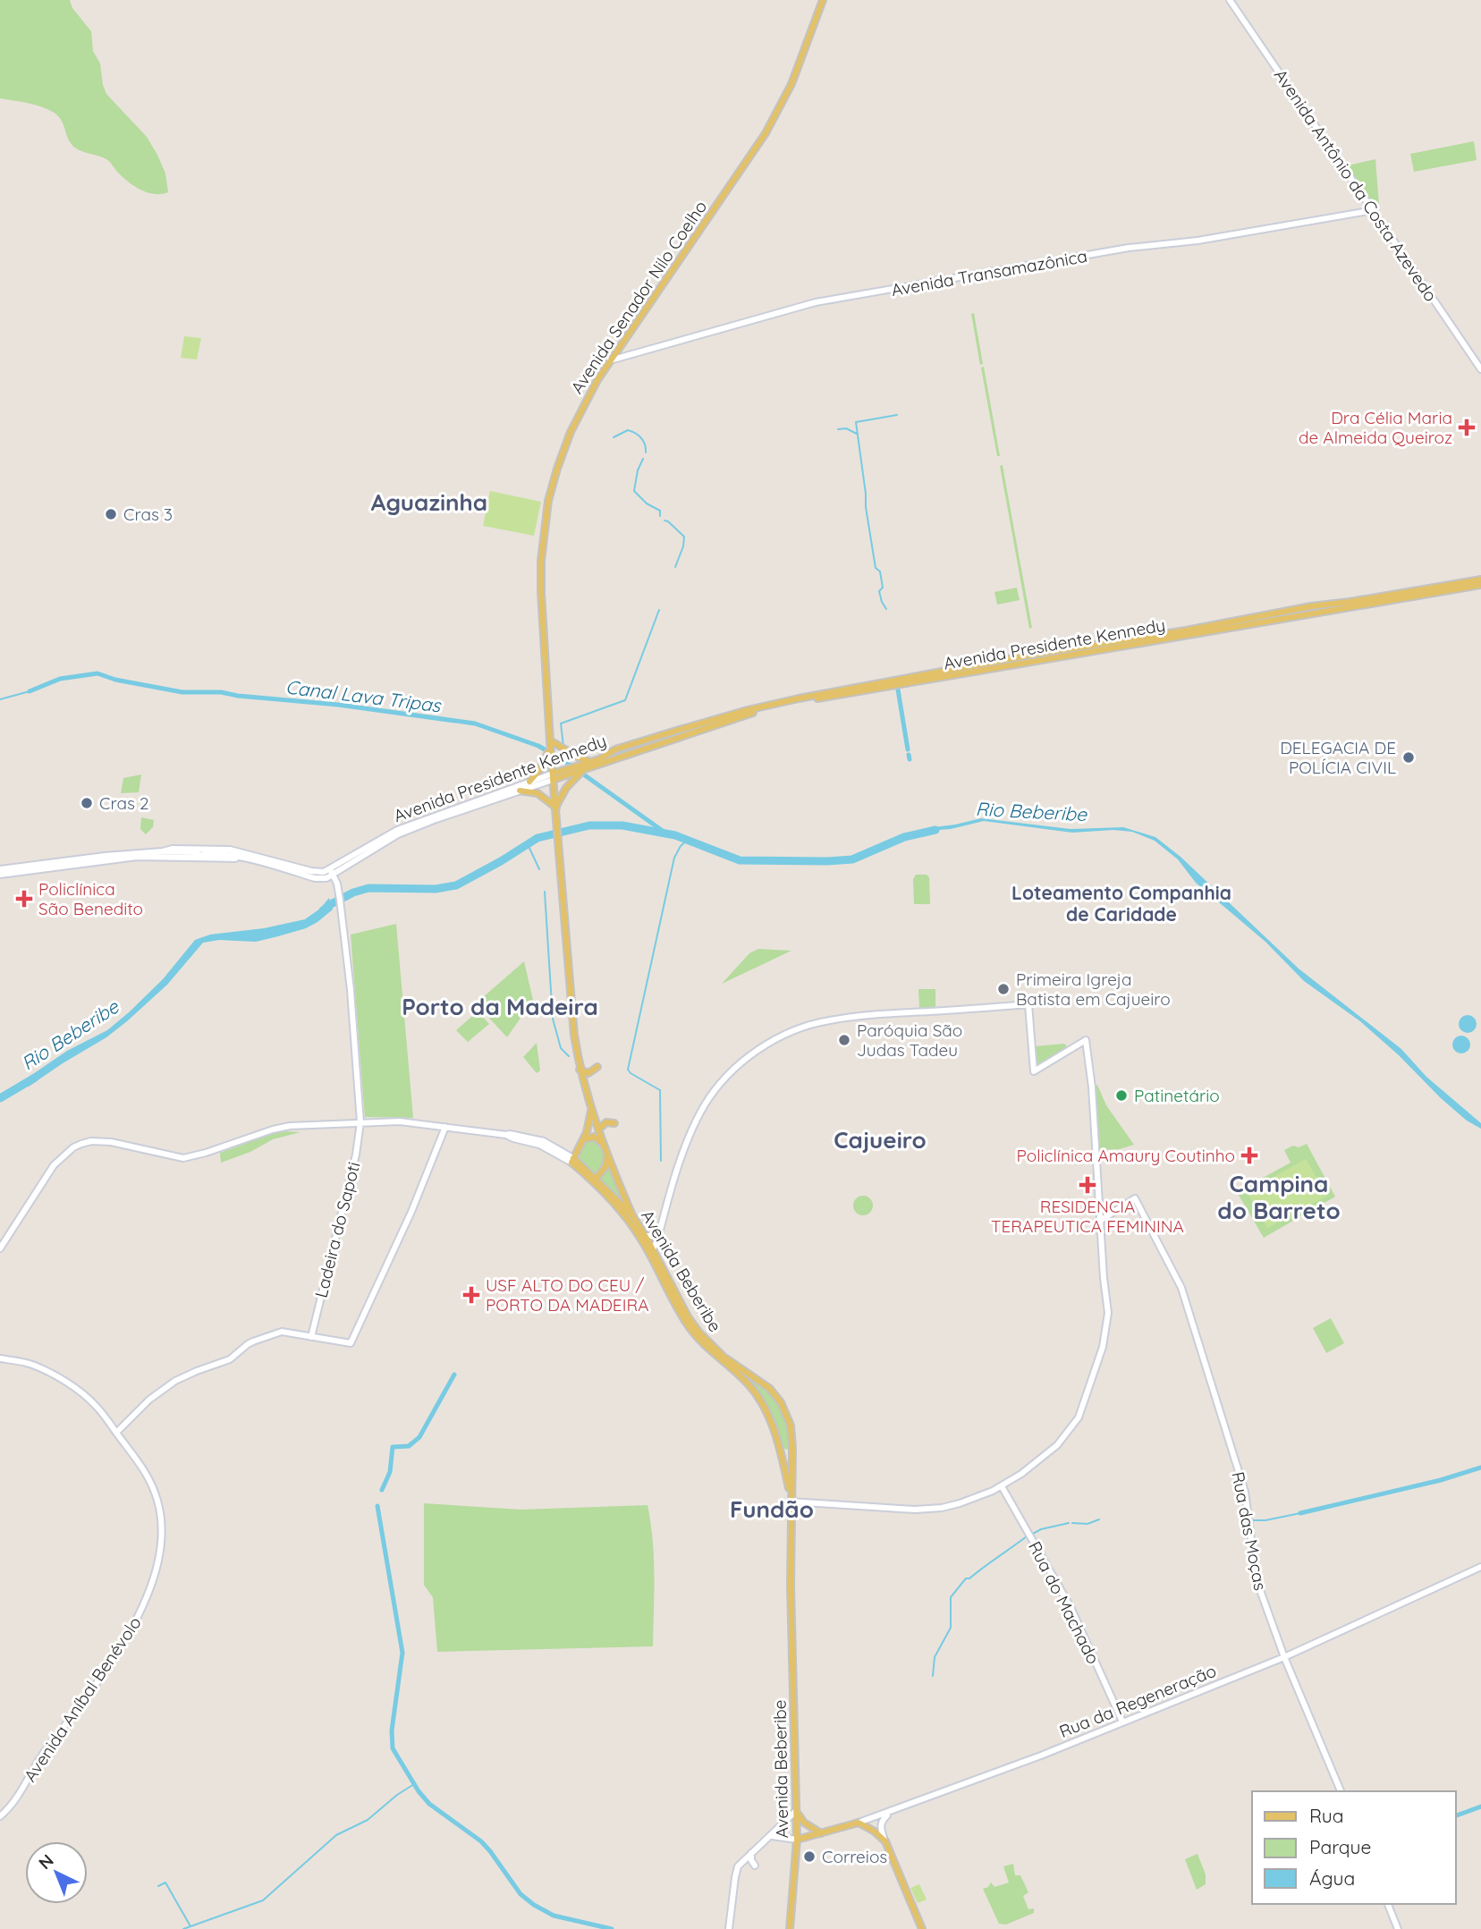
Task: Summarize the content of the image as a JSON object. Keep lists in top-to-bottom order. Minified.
{"streets":{"main road":["Avenida Senador Nilo Coelho","Avenida Presidente Kennedy","Avenida Beberibe","Rua da Regeneração"],"street":["Avenida Antônio da Costa Azevedo","Avenida Transamazônica","Ladeira do Sapoti","Rua das Moças","Rua do Machado","Avenida Aníbal Benévolo"]},"crossings":[["Avenida Antônio da Costa Azevedo","Avenida Transamazônica"],["Avenida Transamazônica","Avenida Senador Nilo Coelho"],["Avenida Senador Nilo Coelho","Avenida Presidente Kennedy"],["Avenida Senador Nilo Coelho","Avenida Beberibe"],["Avenida Presidente Kennedy","Ladeira do Sapoti"],["Ladeira do Sapoti","Avenida Beberibe"],["Avenida Beberibe","Rua da Regeneração"],["Rua das Moças","Rua da Regeneração"],["Rua do Machado","Rua da Regeneração"]],"districts":["Aguazinha","Loteamento Companhia de Caridade","Porto da Madeira","Cajueiro","Campina do Barreto","Fundão"],"water":["Canal Lava Tripas","Rio Beberibe"],"places":{"health":["Dra Célia Maria de Almeida Queiroz","Policlínica São Benedito","Policlínica Amaury Coutinho","RESIDENCIA TERAPEUTICA FEMININA","USF ALTO DO CEU / PORTO DA MADEIRA"],"other":["Cras 3","DELEGACIA DE POLÍCIA CIVIL","Cras 2","Primeira Igreja Batista em Cajueiro","Paróquia São Judas Tadeu","Patinetário","Correios"]},"legend":["Rua","Parque","Água"],"north":"top left"}
